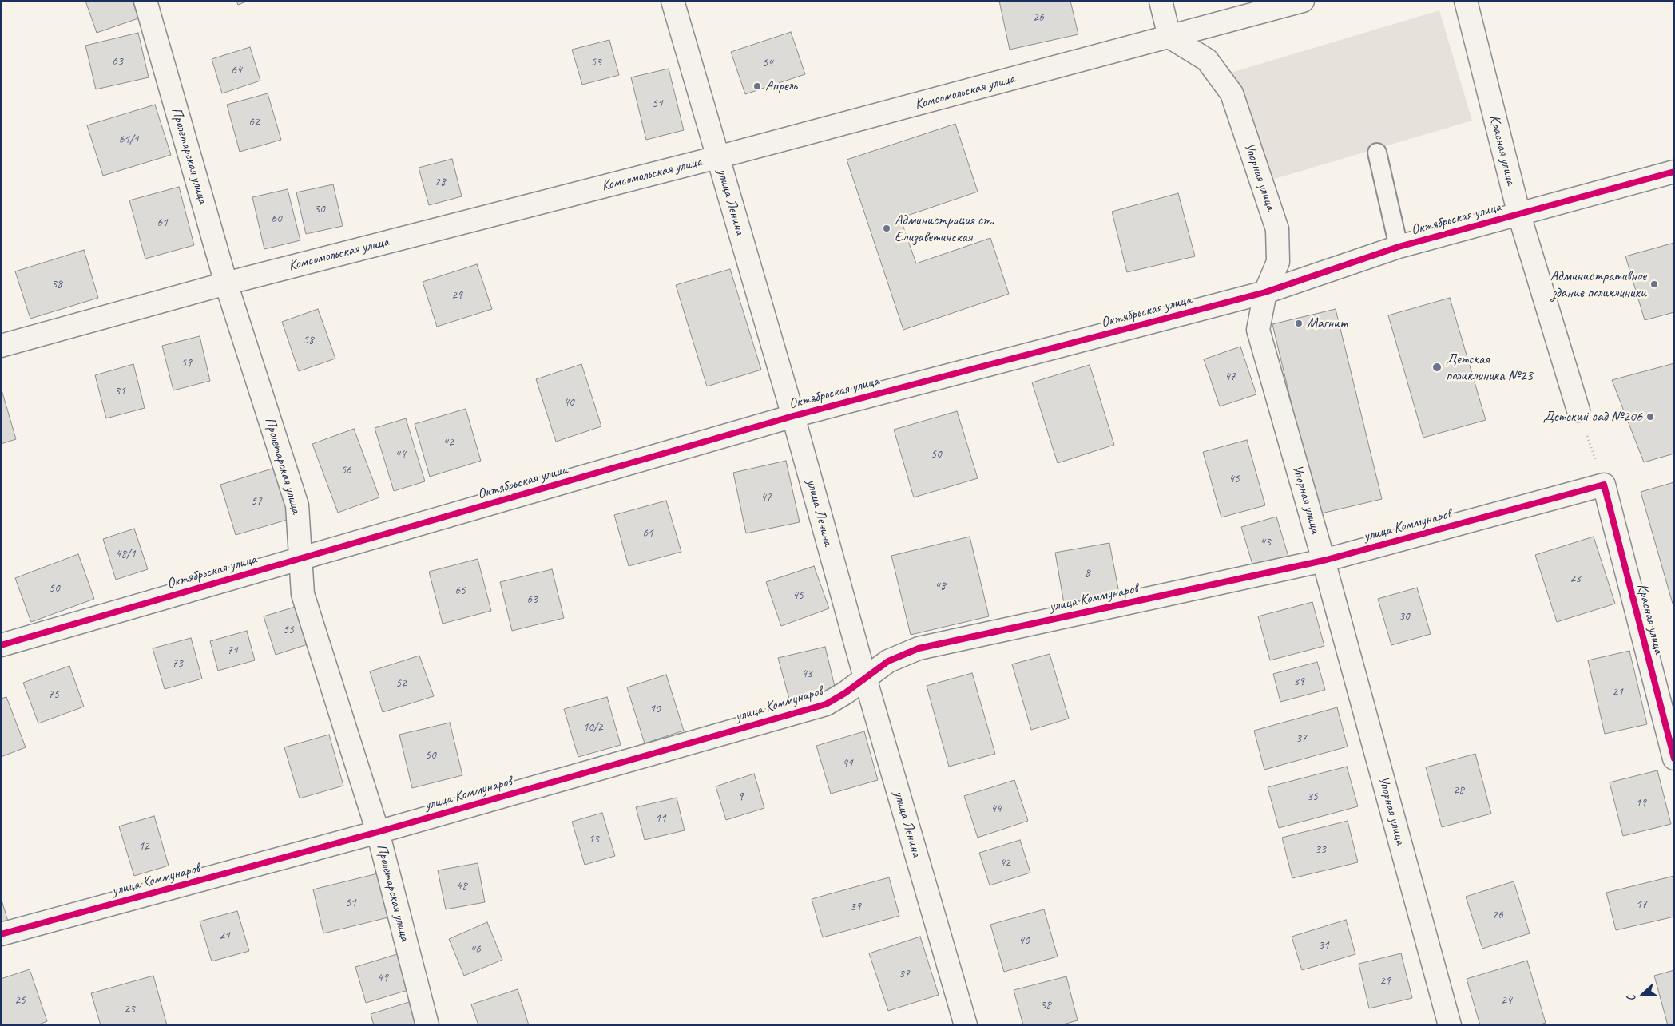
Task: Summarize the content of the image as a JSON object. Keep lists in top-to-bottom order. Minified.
{"streets":{"street":["Комсомольская улица","Красная улица","Пролетарская улица","Упорная улица","улица Ленина","Октябрьская улица","улица Коммунаров"]},"crossings":[["Комсомольская улица","Пролетарская улица"],["Комсомольская улица","Упорная улица"],["Комсомольская улица","улица Ленина"],["Красная улица","Октябрьская улица"],["Красная улица","улица Коммунаров"],["Пролетарская улица","Октябрьская улица"],["Пролетарская улица","улица Коммунаров"],["Упорная улица","Октябрьская улица"],["Упорная улица","улица Коммунаров"],["улица Ленина","Октябрьская улица"],["улица Ленина","улица Коммунаров"]],"places":["Апрель","Администрация ст. Елизаветинская","Административное здание поликлиники","Магнит","Детская поликлиника №23","Детский сад №206"],"house_numbers":["26","63","53","54","64","51","62","61/1","28","30","60","61","38","29","58","59","47","31","40","42","44","50","56","45","47","57","61","43","48/1","8","23","48","50","65","45","63","30","55","71","73","43","39","52","21","75","10","10/2","37","50","41","28","9","35","19","44","11","13","12","33","42","48","51","17","39","26","21","40","31","46","37","49","29","25","24","38","23"],"north":"left"}
